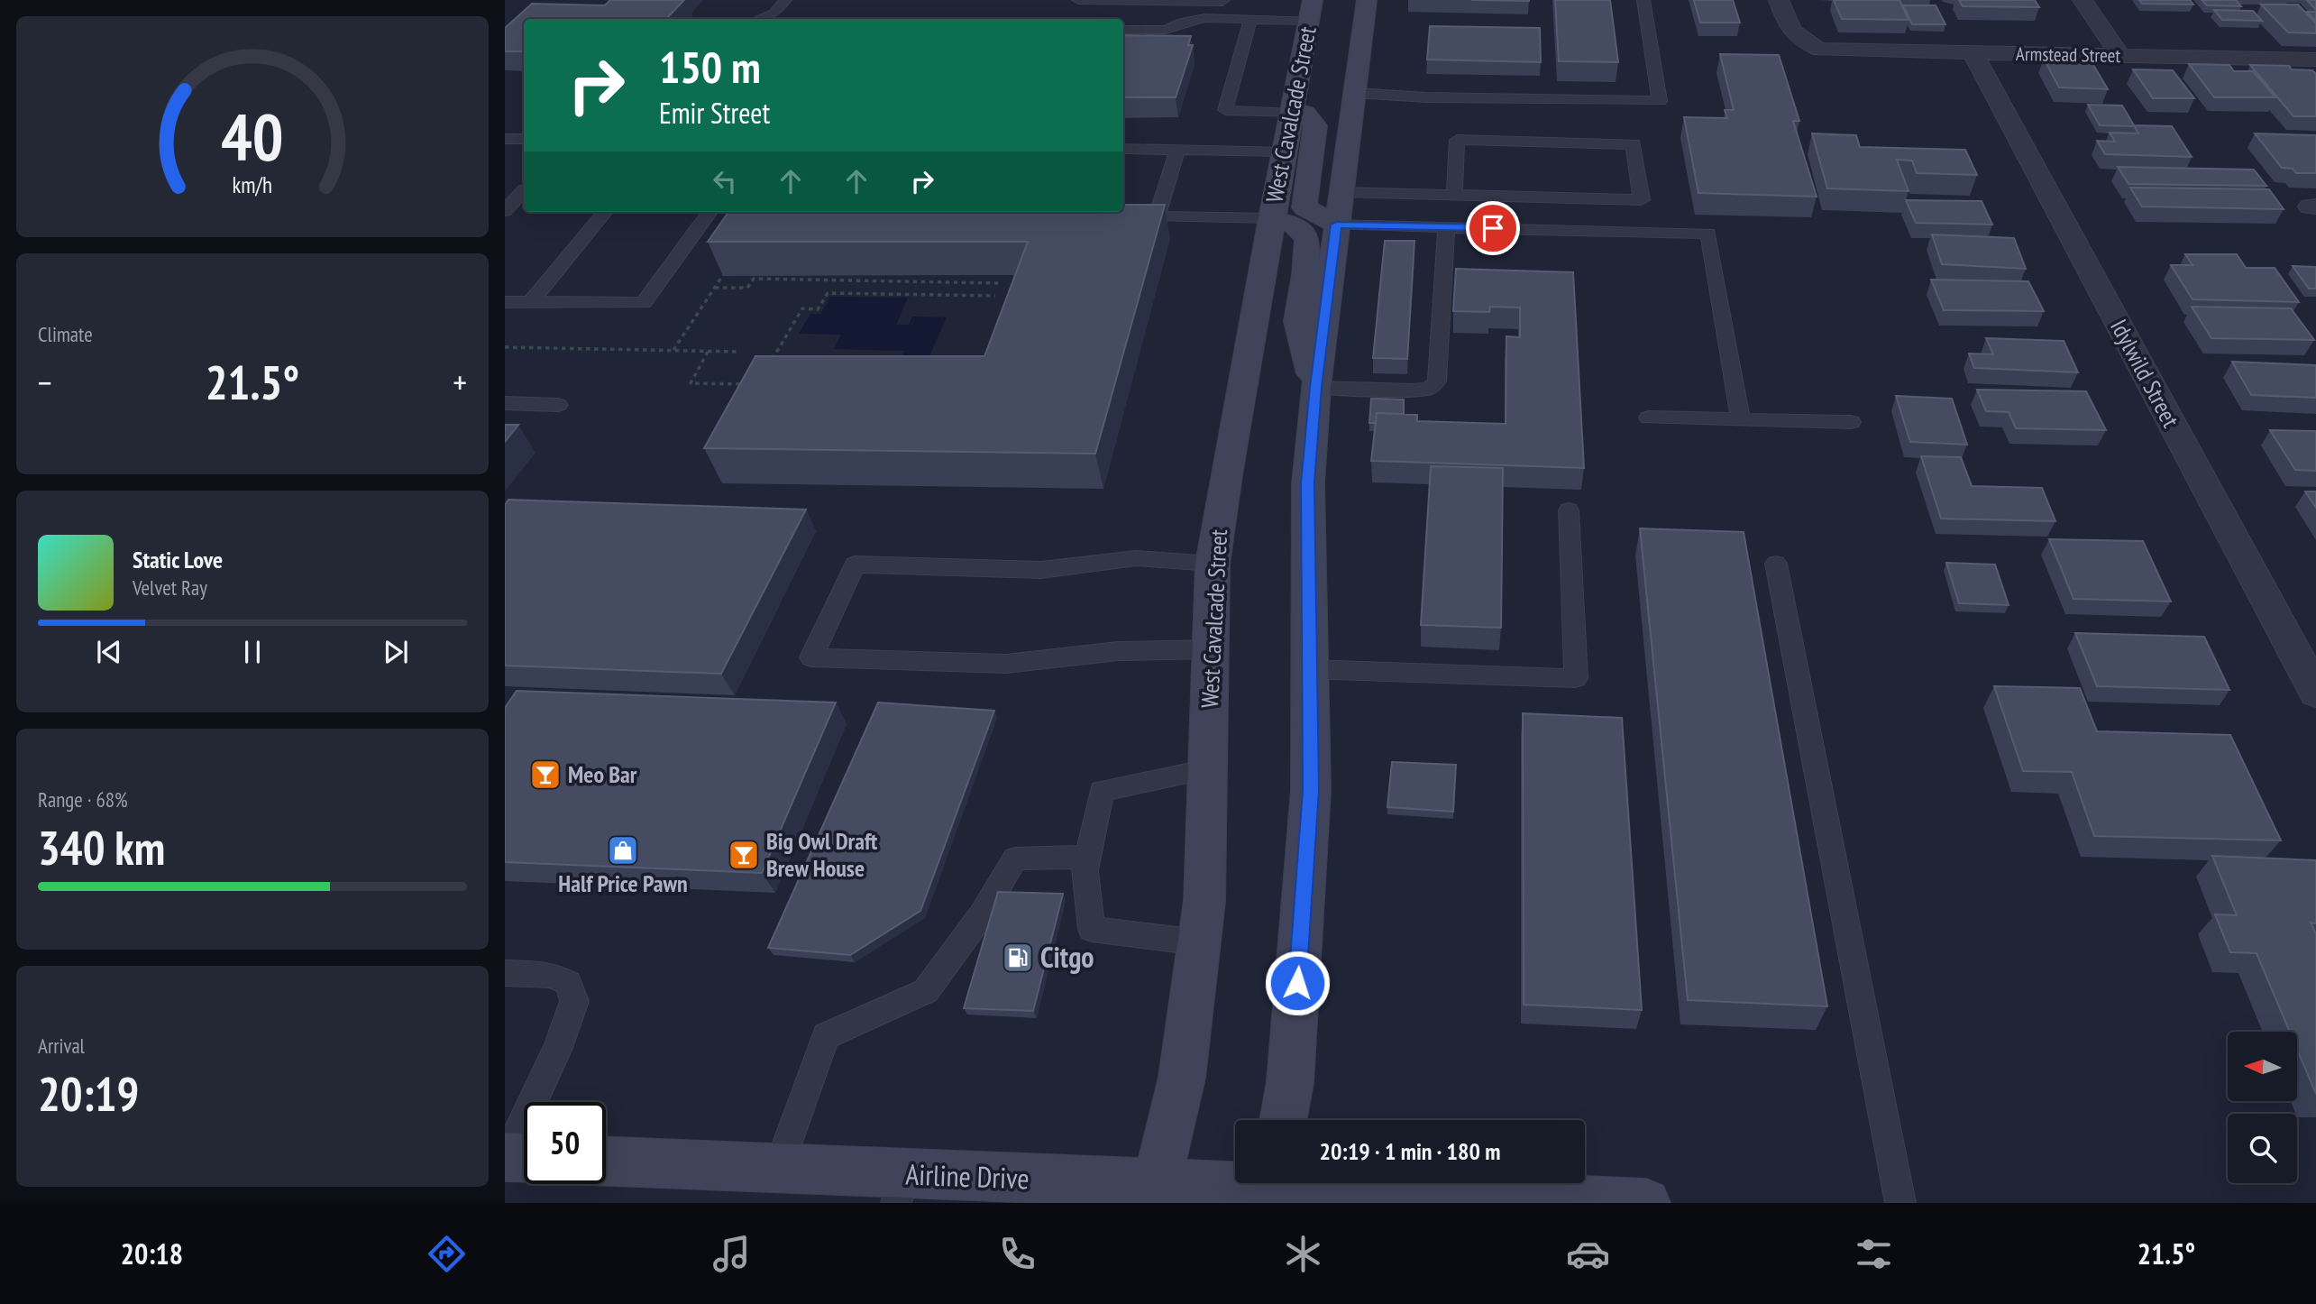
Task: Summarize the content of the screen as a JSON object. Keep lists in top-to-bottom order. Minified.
{"streets":{"main road":["West Cavalcade Street","Airline Drive"],"street":["Armstead Street","Idylwild Street"]},"crossings":[["Armstead Street","Idylwild Street"],["West Cavalcade Street","Airline Drive"]],"places":{"bar":["Meo Bar","Big Owl Draft Brew House"],"shop":["Half Price Pawn"],"fuel station":["Citgo"]},"north":"left","page":{"turn":["150 m","Emir Street"],"tile":["Climate",["Range · 68%","340 km"],["Arrival","20:19"]],"heat":["−","21.5°","+"],"song":["Static Love","Velvet Ray"],"limit":"50","trip":"20:19 · 1 min · 180 m","tabs":["20:18","21.5°"],"gauge":["40","km/h"]}}
